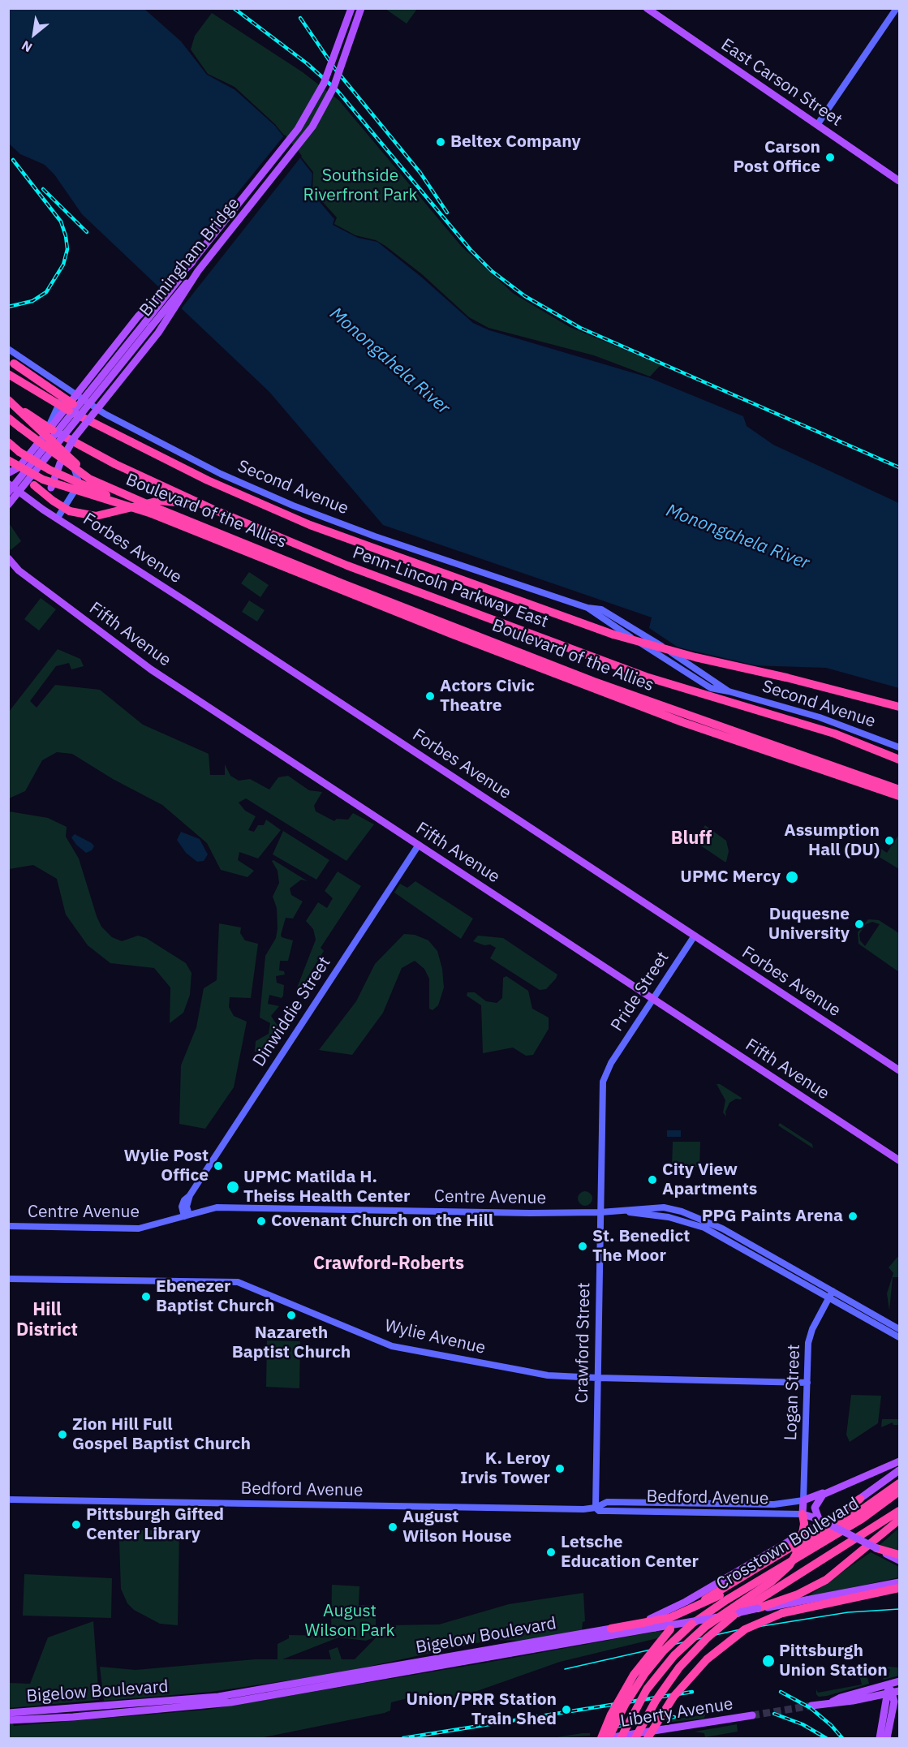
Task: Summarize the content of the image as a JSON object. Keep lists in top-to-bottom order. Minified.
{"streets":{"highway":["Boulevard of the Allies","Penn-Lincoln Parkway East","Crosstown Boulevard"],"main road":["East Carson Street","Birmingham Bridge","Forbes Avenue","Fifth Avenue","Bedford Avenue","Bigelow Boulevard","Liberty Avenue"],"street":["Second Avenue","Pride Street","Dinwiddie Street","Centre Avenue","Wylie Avenue","Crawford Street","Logan Street"]},"crossings":[["Forbes Avenue","Pride Street"],["Fifth Avenue","Pride Street"],["Fifth Avenue","Dinwiddie Street"],["Pride Street","Crawford Street"],["Dinwiddie Street","Centre Avenue"],["Centre Avenue","Crawford Street"],["Centre Avenue","Logan Street"],["Wylie Avenue","Crawford Street"],["Wylie Avenue","Logan Street"],["Crawford Street","Bedford Avenue"],["Logan Street","Bedford Avenue"],["Crosstown Boulevard","Liberty Avenue"]],"districts":["Bluff","Crawford-Roberts","Hill District"],"water":["Monongahela River"],"parks":["Southside Riverfront Park","August Wilson Park"],"places":["Beltex Company","Carson Post Office","Actors Civic Theatre","Assumption Hall (DU)","UPMC Mercy","Duquesne University","Wylie Post Office","City View Apartments","UPMC Matilda H. Theiss Health Center","PPG Paints Arena","Covenant Church on the Hill","St. Benedict The Moor","Ebenezer Baptist Church","Nazareth Baptist Church","Zion Hill Full Gospel Baptist Church","K. Leroy Irvis Tower","Pittsburgh Gifted Center Library","August Wilson House","Letsche Education Center","Pittsburgh Union Station","Union/PRR Station Train Shed"],"north":"bottom left"}
